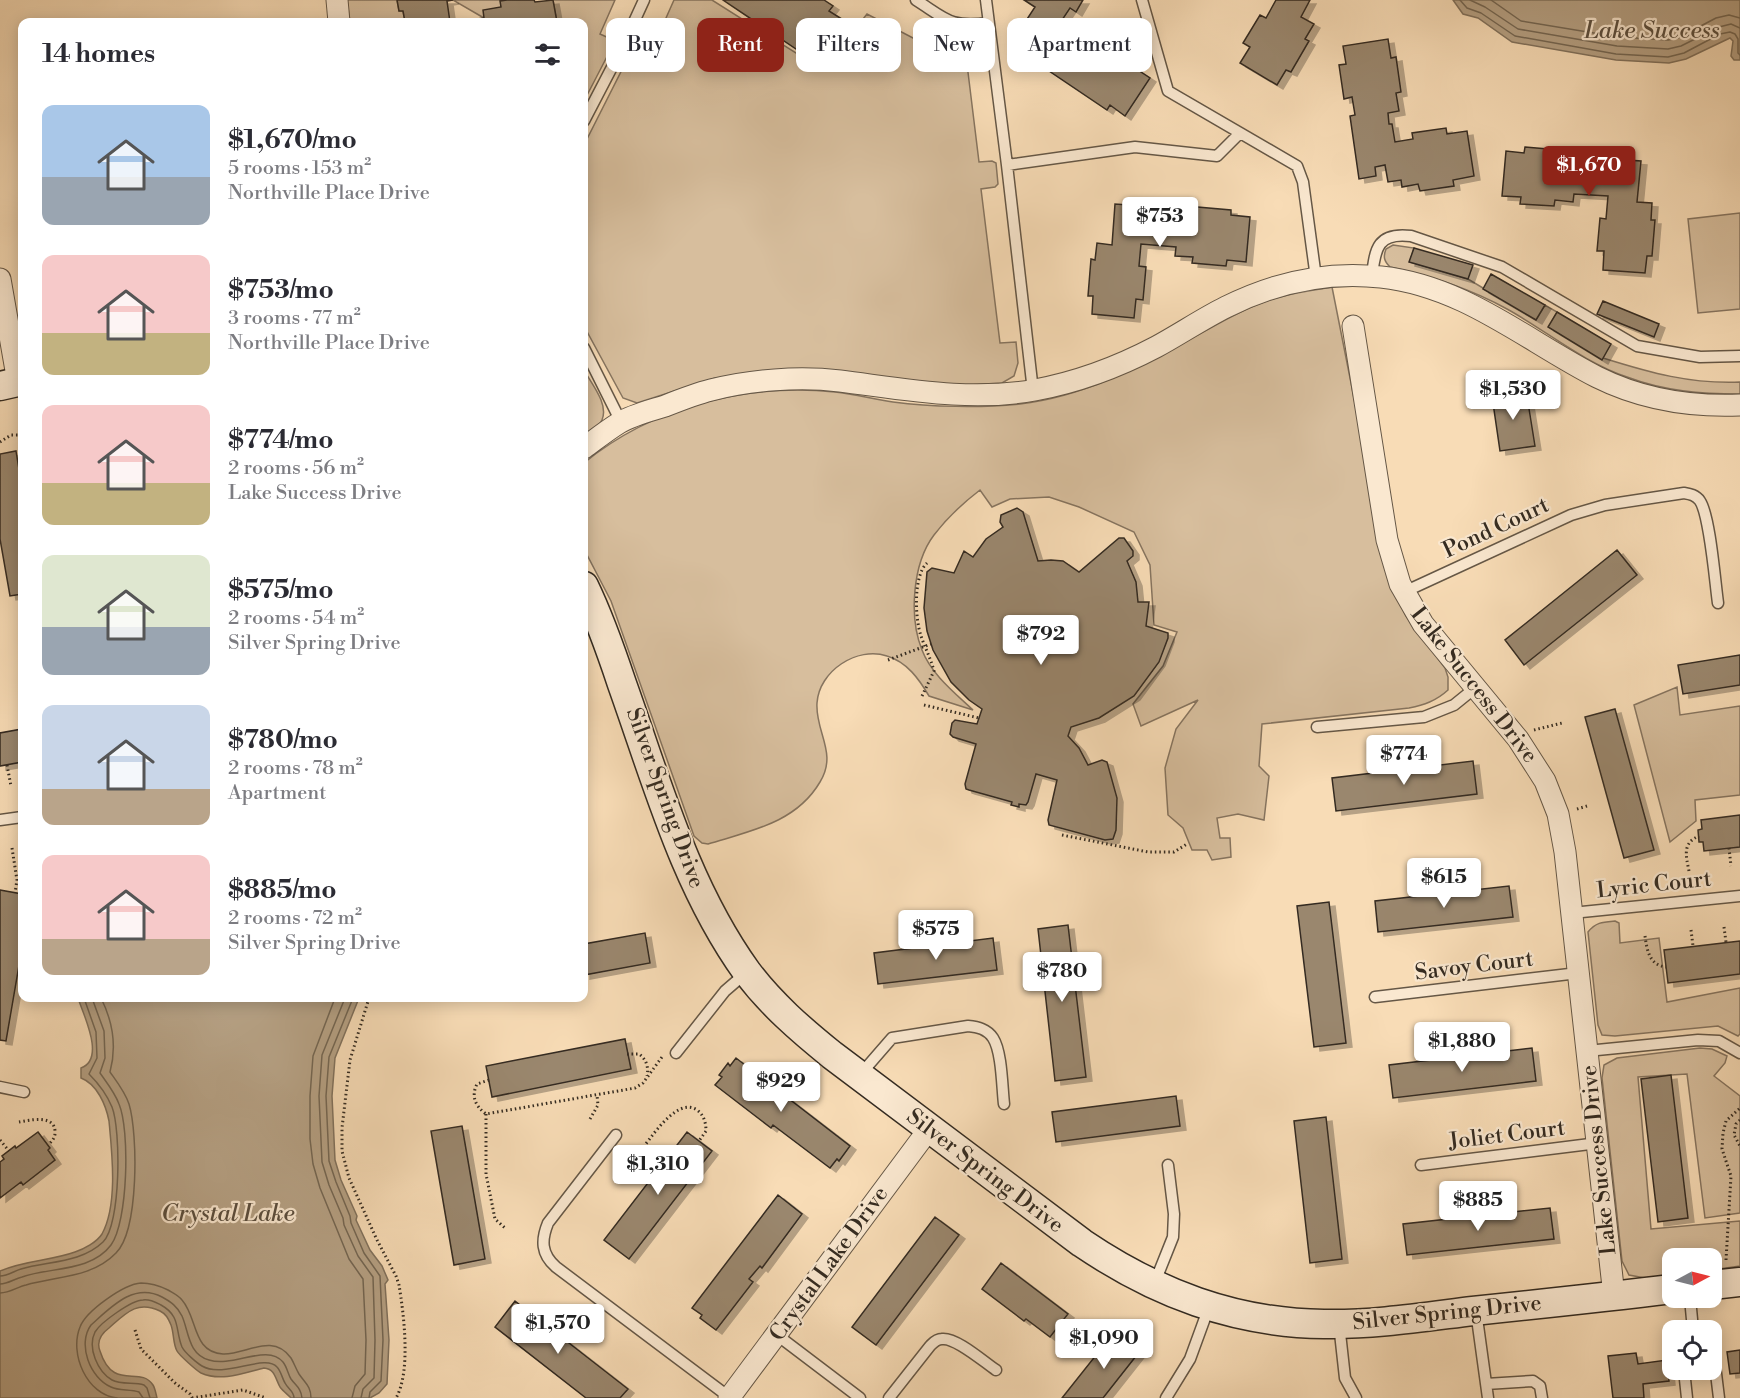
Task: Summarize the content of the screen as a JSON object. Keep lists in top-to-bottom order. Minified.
{"streets":{"street":["Lake Success Drive","Silver Spring Drive","Crystal Lake Drive"],"lane":["Pond Court","Lyric Court","Savoy Court","Joliet Court"]},"crossings":[["Pond Court","Lake Success Drive"],["Lake Success Drive","Silver Spring Drive"],["Lake Success Drive","Lyric Court"],["Lake Success Drive","Savoy Court"],["Lake Success Drive","Joliet Court"],["Silver Spring Drive","Crystal Lake Drive"]],"water":["Lake Success","Crystal Lake"],"north":"right","page":{"chip":["Buy","Rent","Filters","New","Apartment"],"heading":"14 homes","list":[{"name":"$1,670/mo","note":"5 rooms · 153 m² · Northville Place Drive"},{"name":"$753/mo","note":"3 rooms · 77 m² · Northville Place Drive"},{"name":"$774/mo","note":"2 rooms · 56 m² · Lake Success Drive"},{"name":"$575/mo","note":"2 rooms · 54 m² · Silver Spring Drive"},{"name":"$780/mo","note":"2 rooms · 78 m² · Apartment"},{"name":"$885/mo","note":"2 rooms · 72 m² · Silver Spring Drive"}],"price":["$1,670","$753","$1,530","$792","$774","$615","$575","$780","$1,880","$929","$1,310","$885","$1,570","$1,090"]}}
